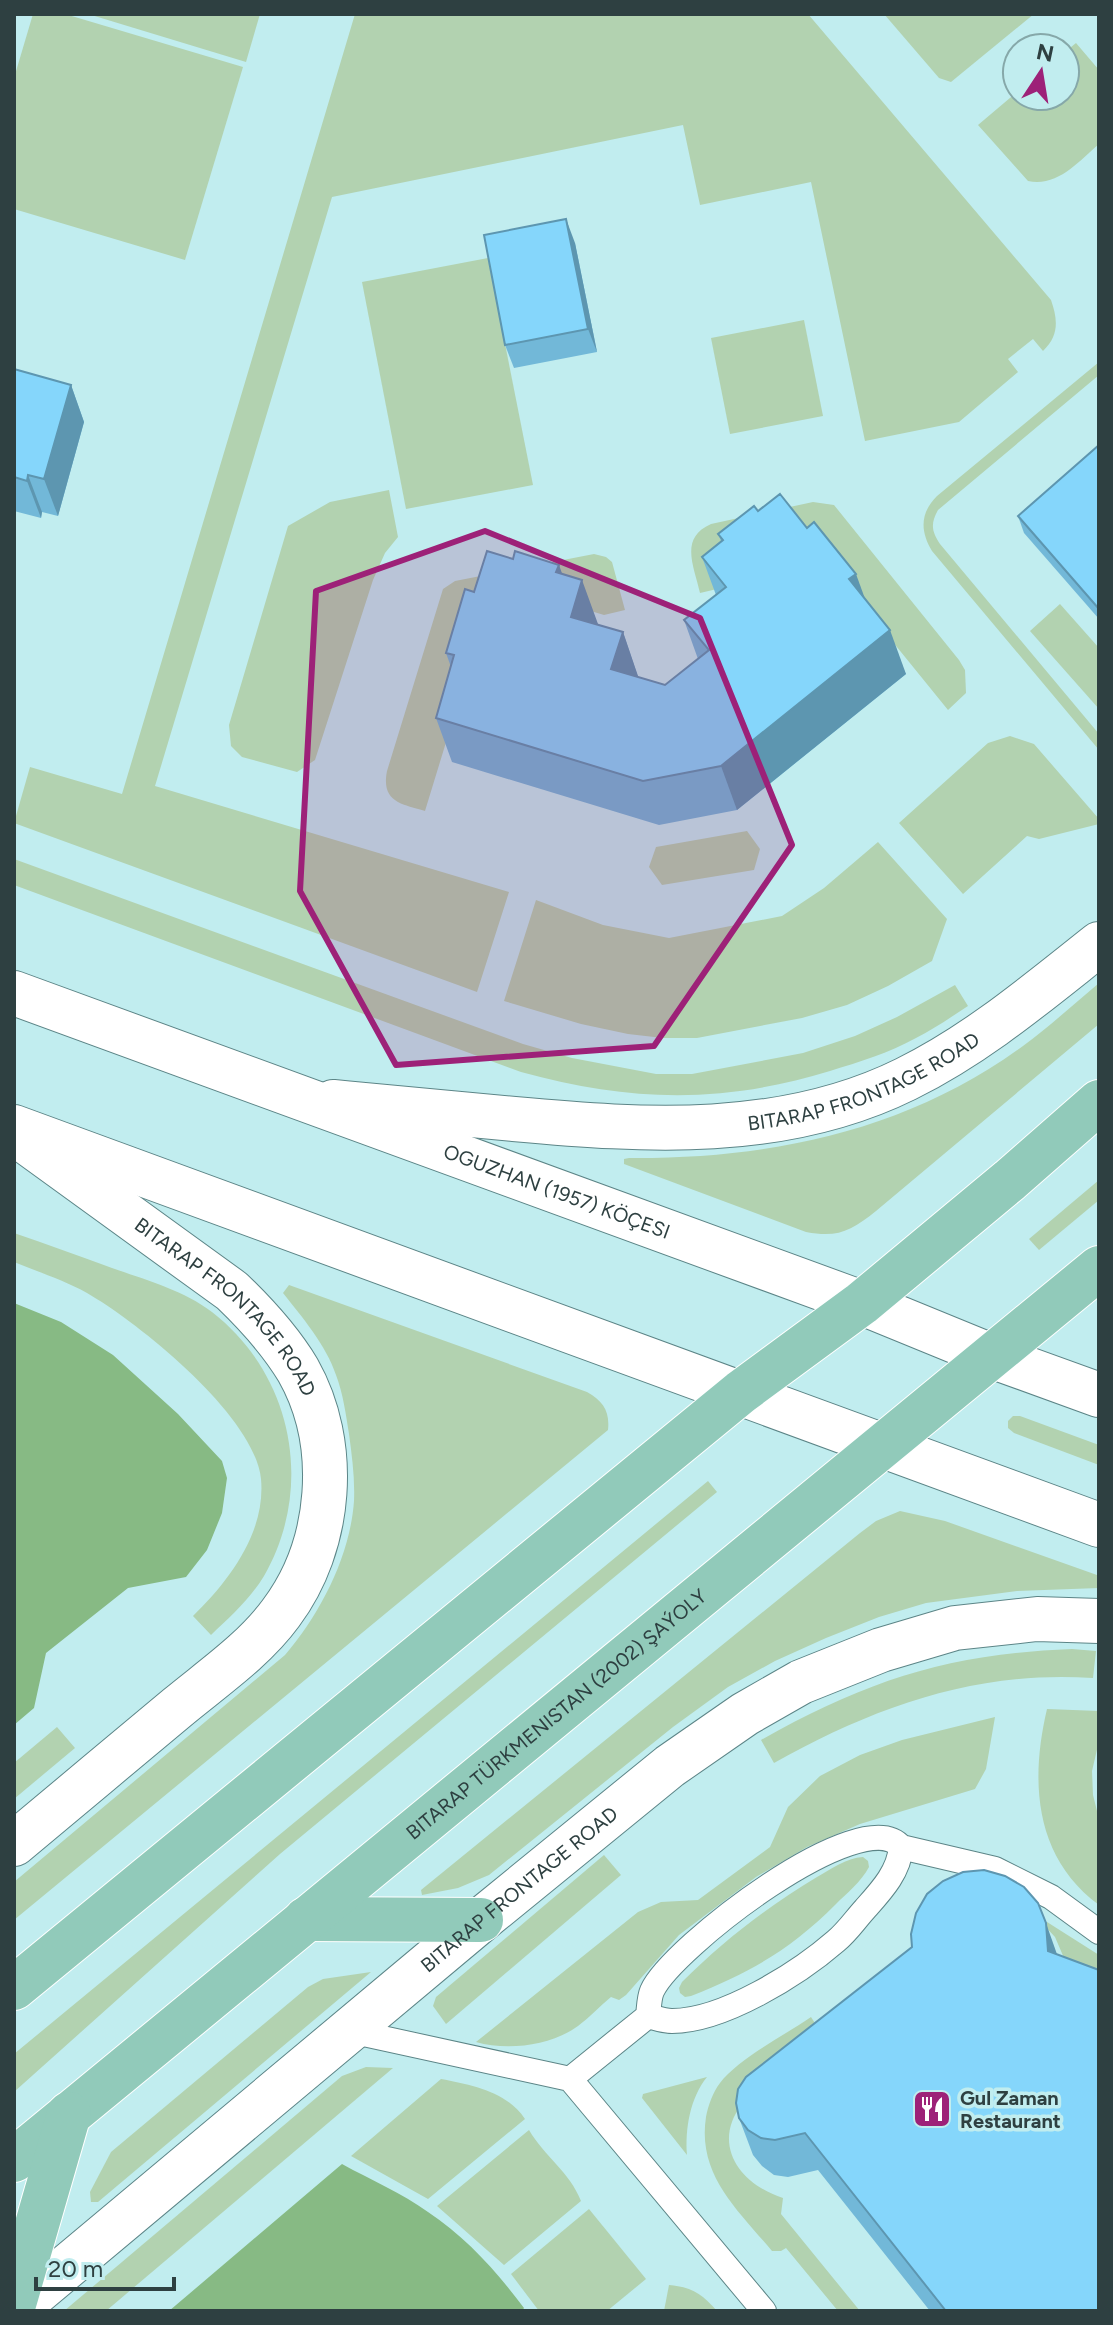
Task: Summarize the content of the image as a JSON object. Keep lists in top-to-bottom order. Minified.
{"streets":{"main road":["BITARAP TÜRKMENISTAN (2002) ŞAÝOLY"],"street":["BITARAP FRONTAGE ROAD","OGUZHAN (1957) KÖÇESI"]},"crossings":[["BITARAP FRONTAGE ROAD","OGUZHAN (1957) KÖÇESI"],["OGUZHAN (1957) KÖÇESI","BITARAP TÜRKMENISTAN (2002) ŞAÝOLY"]],"places":{"restaurant":["Gul Zaman Restaurant"]},"scale_bar":"20 m","north":"top"}
